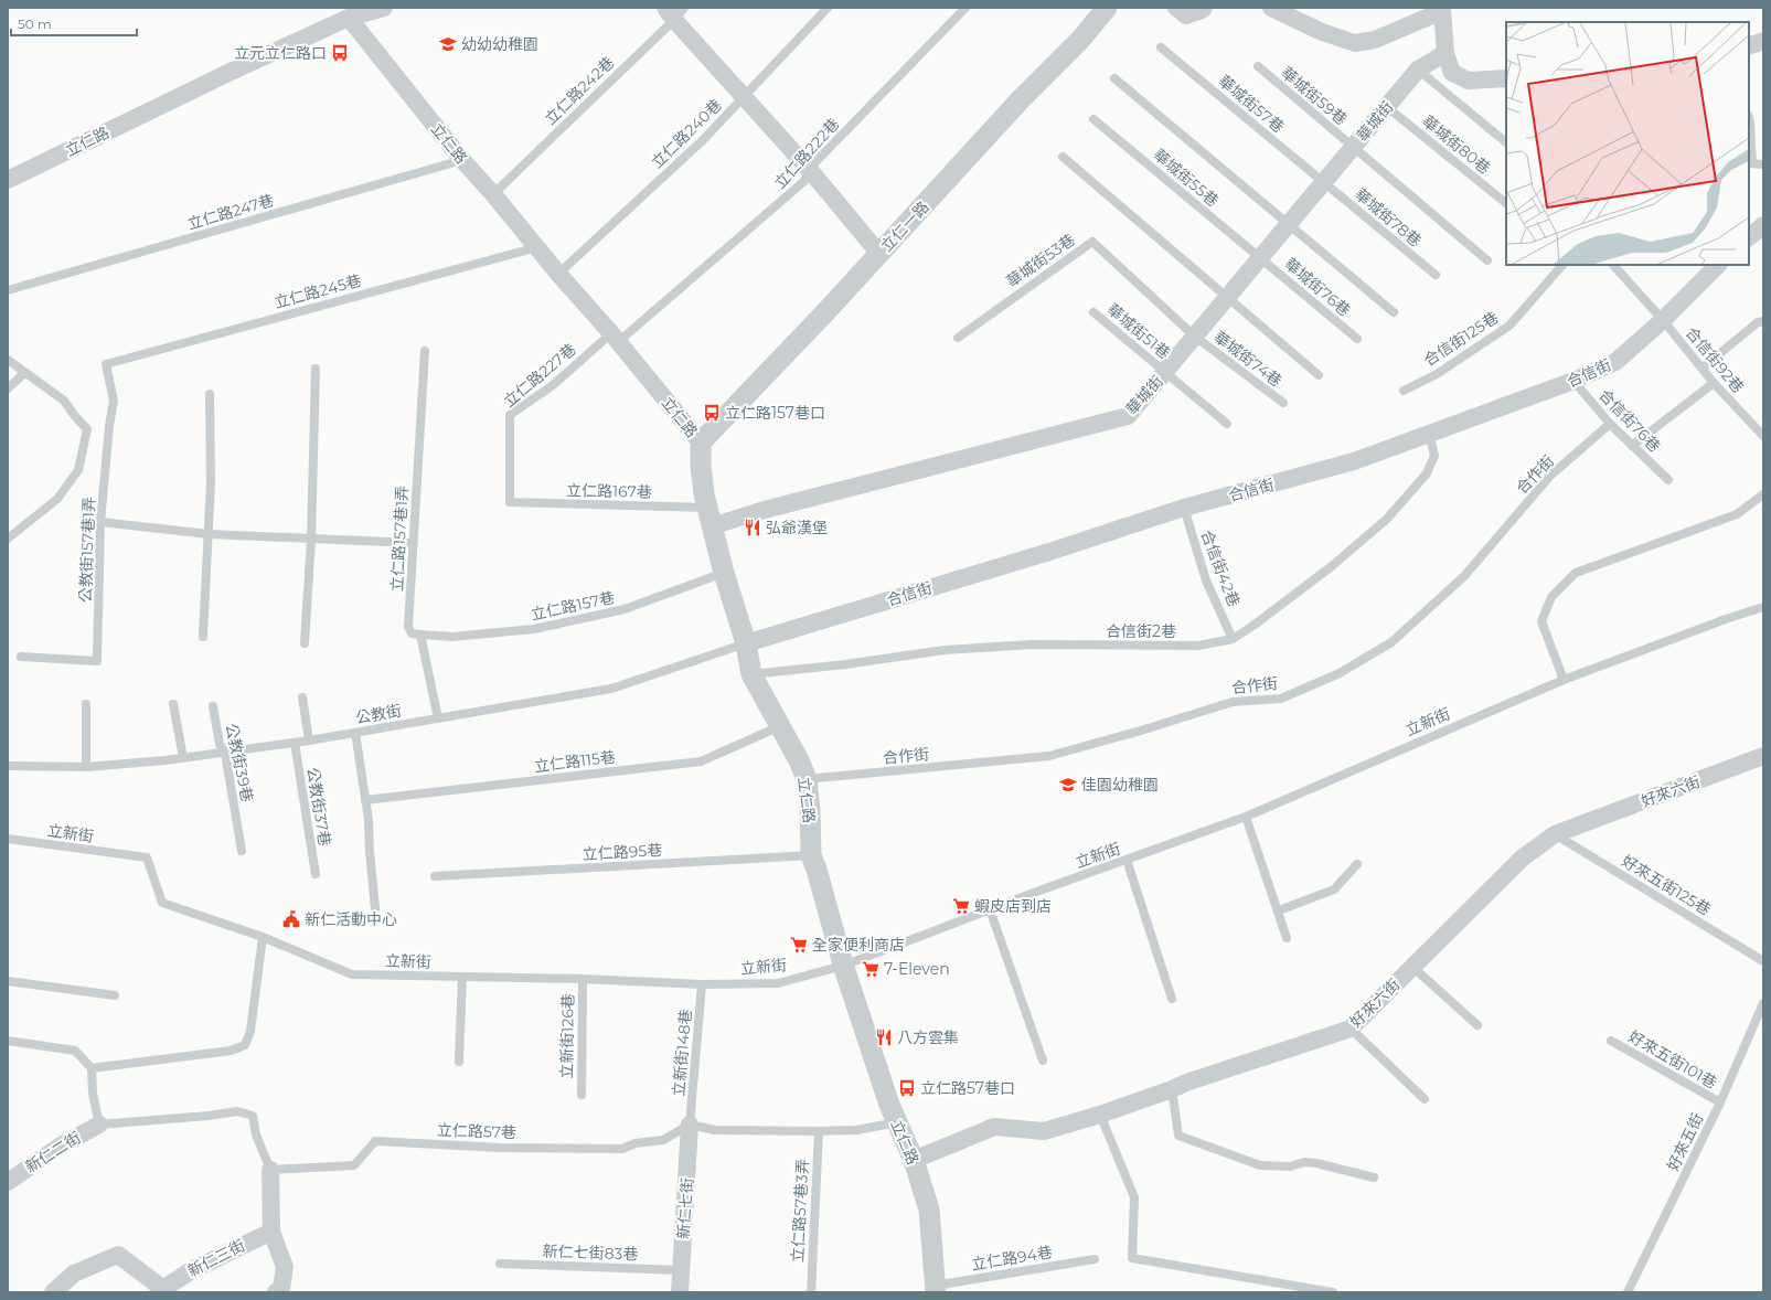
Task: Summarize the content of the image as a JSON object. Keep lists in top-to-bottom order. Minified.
{"streets":{"street":["華城街","立仁路","立仁一路","合信街","好來六街","新仁二街","新仁七街","新仁三街"],"lane":["立仁路242巷","華城街59巷","華城街57巷","立仁路240巷","華城街80巷","立仁路222巷","華城街55巷","立仁路247巷","華城街78巷","華城街53巷","華城街76巷","立仁路245巷","華城街51巷","合信街125巷","華城街74巷","合信街92巷","立仁路227巷","合信街76巷","合作街","立仁路167巷","立仁路157巷1弄","公教街157巷1弄","合信街42巷","立仁路157巷","合信街2巷","公教街","立新街","立仁路115巷","公教街39巷","公教街37巷","立仁路95巷","好來五街125巷","立新街126巷","立新街148巷","好來五街101巷","立仁路57巷","好來五街","立仁路57巷3弄","新仁七街83巷","立仁路94巷"]},"crossings":[["立仁路242巷","立仁路"],["華城街59巷","華城街"],["華城街57巷","華城街"],["華城街57巷","華城街78巷"],["華城街","立仁路"],["華城街","華城街80巷"],["華城街","華城街55巷"],["華城街","華城街78巷"],["華城街","華城街53巷"],["華城街","華城街76巷"],["華城街","華城街51巷"],["華城街","華城街74巷"],["華城街","立仁路167巷"],["立仁路240巷","立仁路"],["立仁路","立仁路222巷"],["立仁路","立仁路247巷"],["立仁路","立仁一路"],["立仁路","立仁路245巷"],["立仁路","合信街"],["立仁路","立仁路227巷"],["立仁路","合作街"],["立仁路","立仁路167巷"],["立仁路","立仁路157巷"],["立仁路","合信街2巷"],["立仁路","公教街"],["立仁路","立新街"],["立仁路","立仁路115巷"],["立仁路","好來六街"],["立仁路","立仁路95巷"],["立仁路","立仁路94巷"],["立仁路222巷","立仁路227巷"],["華城街55巷","華城街76巷"],["華城街53巷","華城街74巷"],["立仁路245巷","公教街157巷1弄"],["合信街92巷","合信街"],["合信街","合信街76巷"],["合信街","合信街42巷"],["合信街","合信街2巷"],["合信街","公教街"],["立仁路227巷","立仁路167巷"],["合信街76巷","合作街"],["立仁路157巷1弄","立仁路157巷"],["立仁路157巷1弄","公教街"],["合信街42巷","合信街2巷"],["公教街","公教街39巷"],["公教街","公教街37巷"],["立新街","立新街126巷"],["立新街","立新街148巷"],["好來六街","好來五街125巷"],["立新街148巷","立仁路57巷"],["立新街148巷","新仁七街"],["好來五街101巷","好來五街"],["立仁路57巷","新仁七街"],["新仁七街","新仁七街83巷"]],"places":{"school or university":["幼幼幼稚園","佳園幼稚園"],"bus stop":["立元立仁路口","立仁路157巷口","立仁路57巷口"],"restaurant":["弘爺漢堡","八方雲集"],"supermarket":["蝦皮店到店","全家便利商店","7-Eleven"],"public building":["新仁活動中心"]},"scale_bar":"50 m"}
